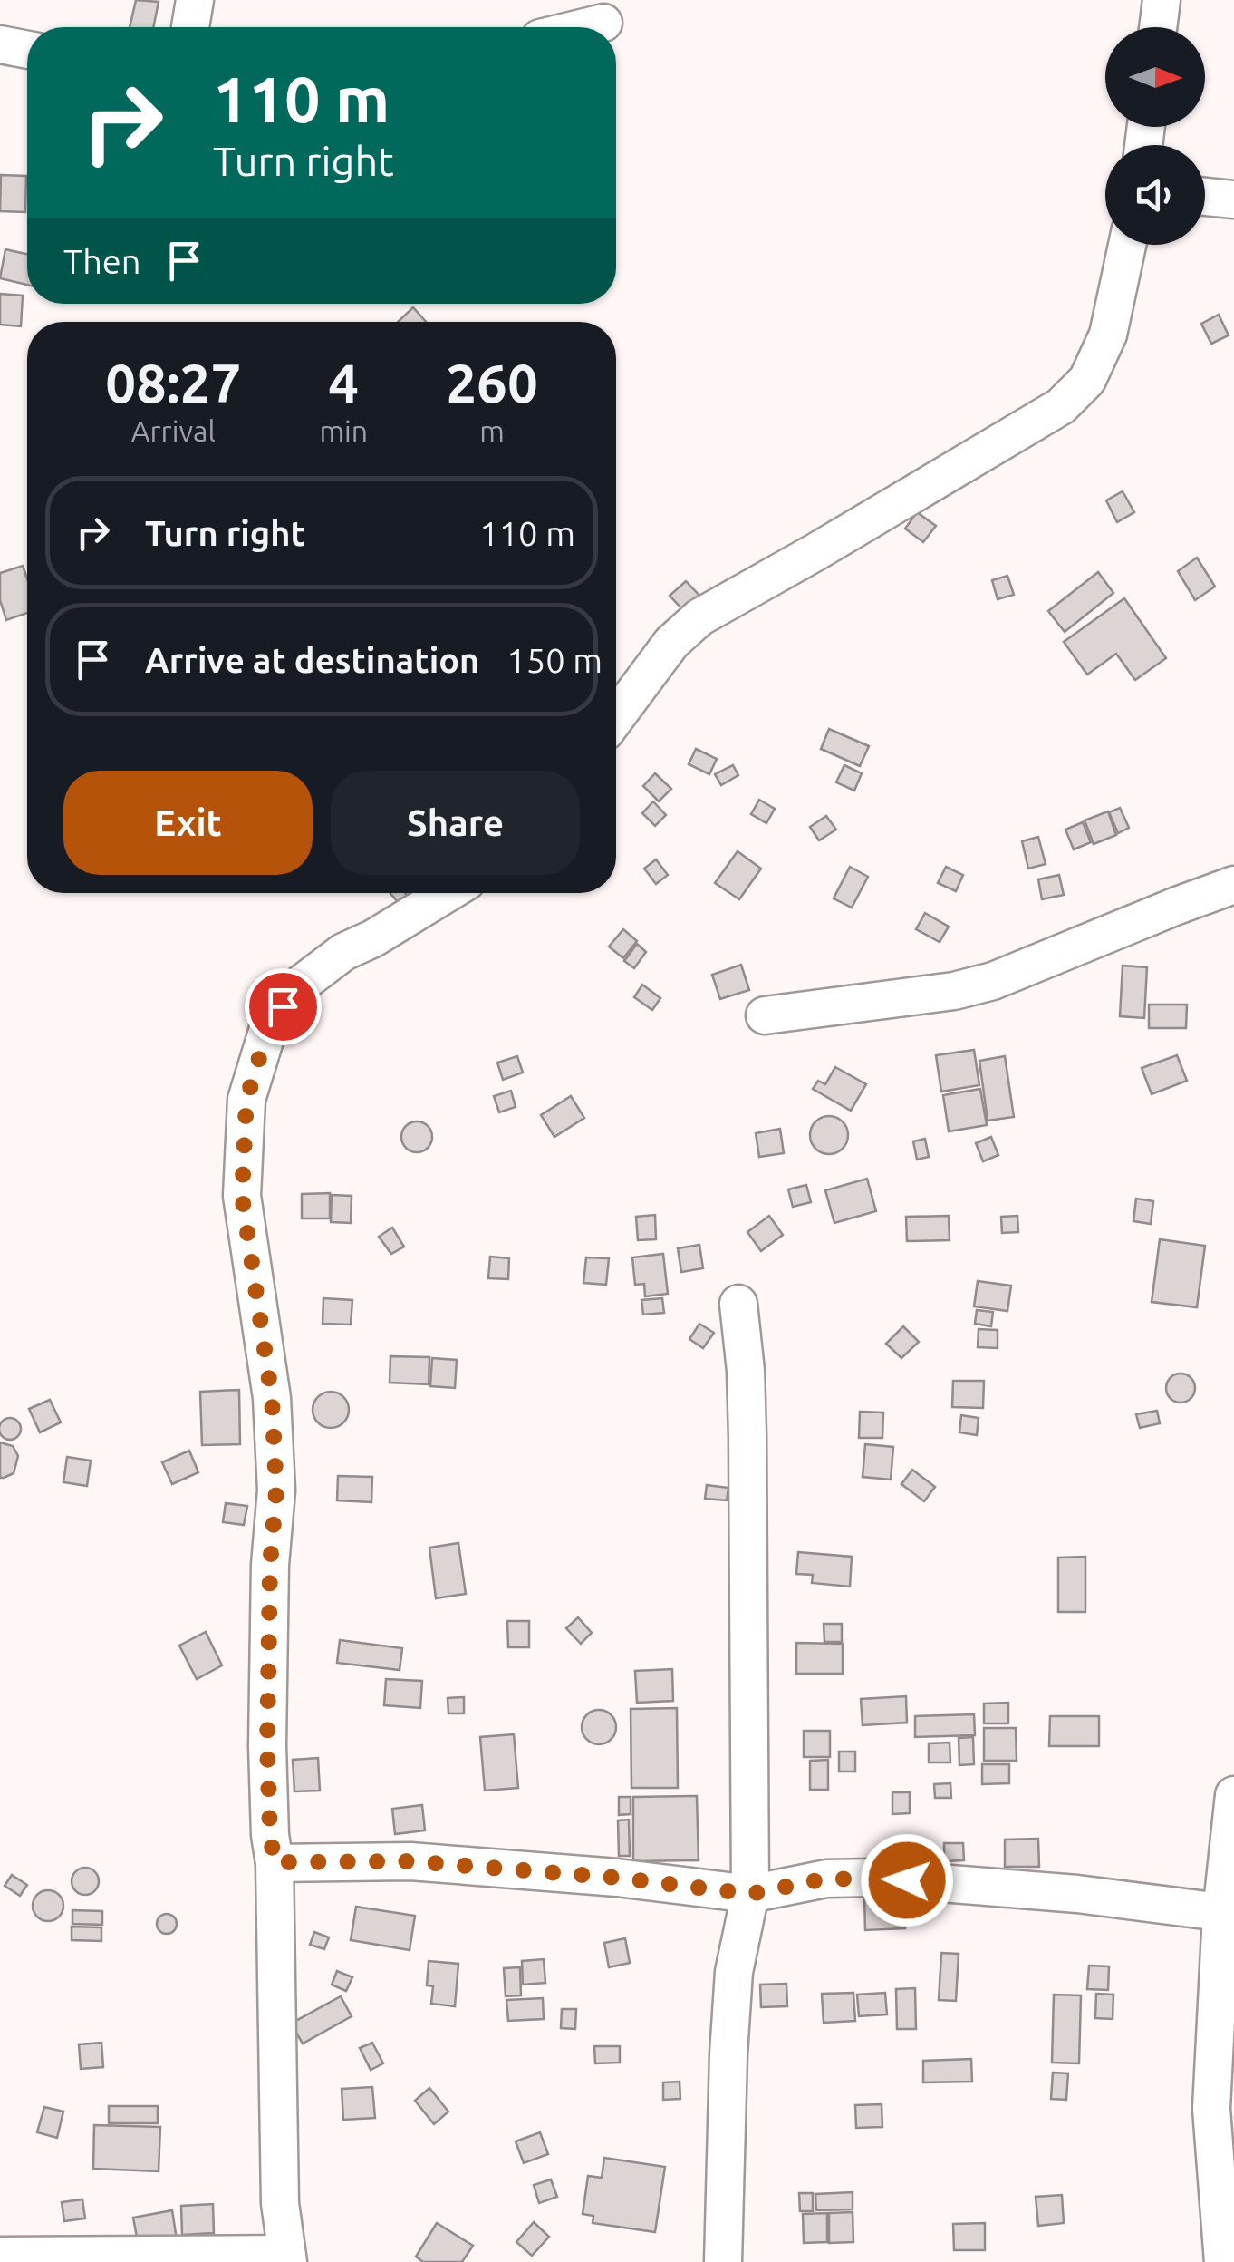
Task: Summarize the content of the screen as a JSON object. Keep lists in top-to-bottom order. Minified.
{"north":"right","page":{"turn":["110 m","Turn right"],"then":"Then","eta":["08:27","Arrival","4","min","260","m"],"list":[{"name":"Turn right","value":"110 m"},{"name":"Arrive at destination","value":"150 m"}],"buttons":["Exit","Share"]}}
